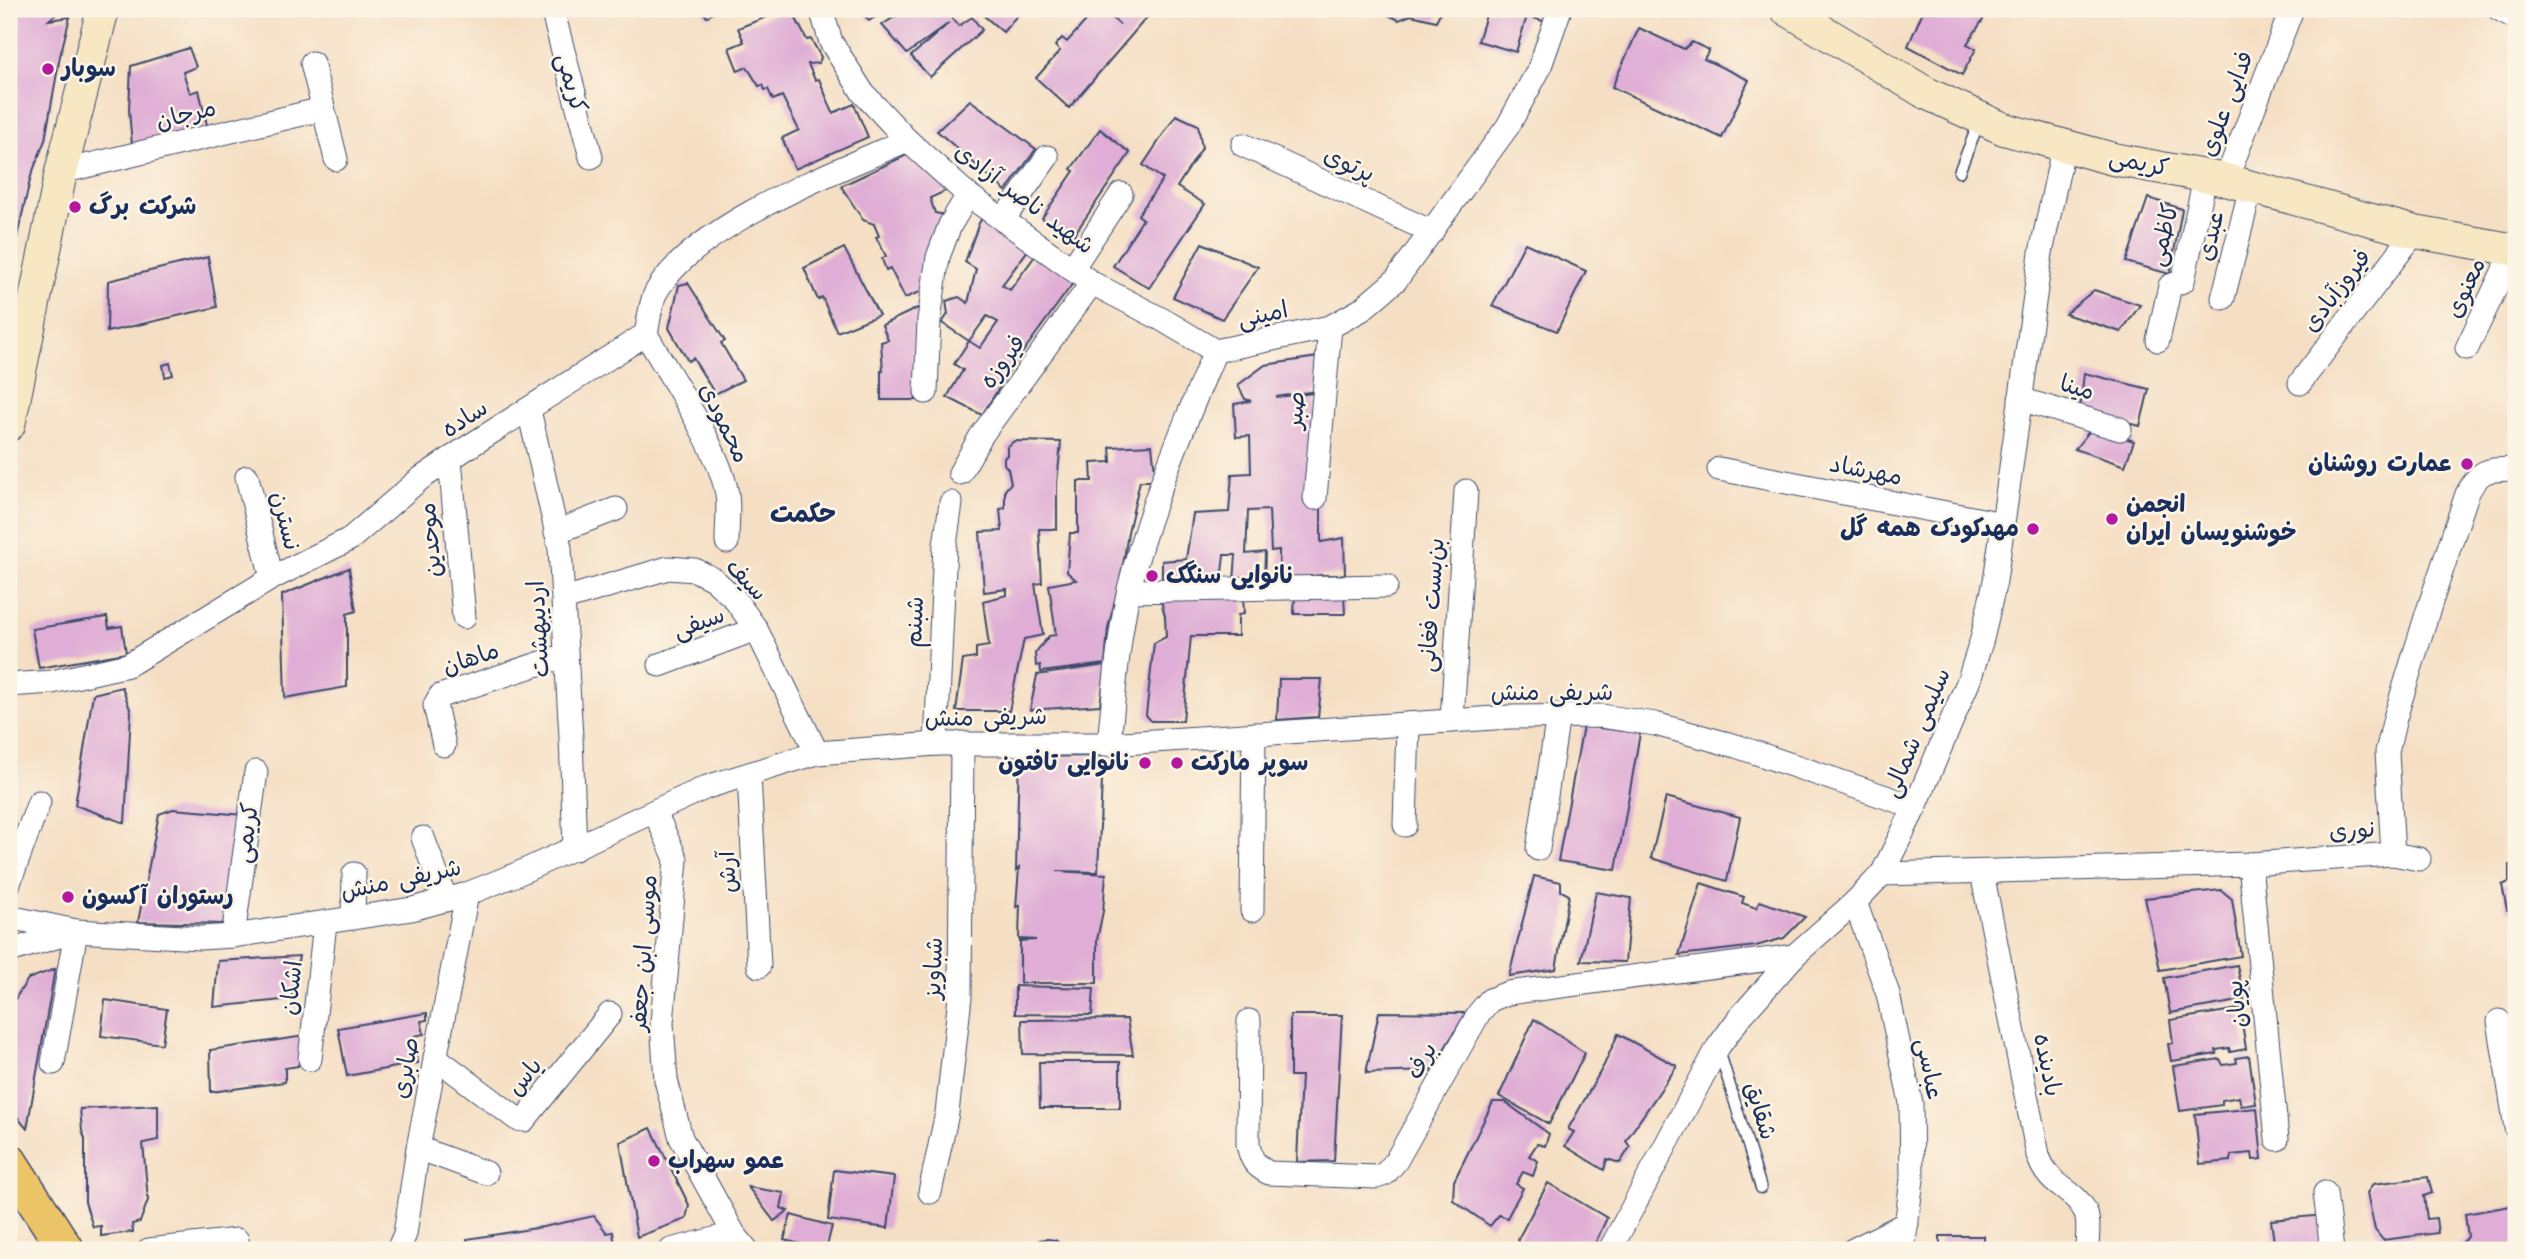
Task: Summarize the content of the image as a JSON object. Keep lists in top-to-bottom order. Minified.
{"streets":{"main road":["کریمی"],"street":["فدایی علوی","مرجان","پرتوی","شهید ناصر آزادی","کاظمی","عبدی","معنوی","فیروزآبادی","امینی","فیروزه","مینا","صبر","ساده","محمودی","مهرشاد","نسترن","موحدین","سیف","بن‌بست فغانی","شبنم","سیفی","اردیبهشت","ماهان","شریفی منش","سلیمی شمالی","نوری","آرش","موسی ابن جعفر","شباویز","اشکان","پویان","برف","بادینده","صابری","عباسی","یاس"],"lane":["شقایق"]},"crossings":[["کریمی","فدایی علوی"],["کریمی","کاظمی"],["کریمی","عبدی"],["کریمی","معنوی"],["کریمی","فیروزآبادی"],["کریمی","شریفی منش"],["کریمی","سلیمی شمالی"],["فدایی علوی","کاظمی"],["فدایی علوی","عبدی"],["پرتوی","امینی"],["شهید ناصر آزادی","امینی"],["شهید ناصر آزادی","فیروزه"],["کاظمی","عبدی"],["امینی","صبر"],["امینی","شریفی منش"],["مینا","سلیمی شمالی"],["ساده","محمودی"],["ساده","نسترن"],["ساده","موحدین"],["ساده","اردیبهشت"],["مهرشاد","سلیمی شمالی"],["سیف","سیفی"],["سیف","اردیبهشت"],["سیف","شریفی منش"],["بن‌بست فغانی","شریفی منش"],["شبنم","شریفی منش"],["اردیبهشت","ماهان"],["اردیبهشت","شریفی منش"],["شریفی منش","سلیمی شمالی"],["شریفی منش","آرش"],["شریفی منش","موسی ابن جعفر"],["شریفی منش","شباویز"],["شریفی منش","اشکان"],["شریفی منش","صابری"],["سلیمی شمالی","نوری"],["سلیمی شمالی","برف"],["سلیمی شمالی","عباسی"],["سلیمی شمالی","شقایق"],["نوری","پویان"],["نوری","بادینده"],["صابری","یاس"]],"districts":["حکمت"],"places":["سوبار","شرکت برگ","عمارت روشنان","انجمن خوشنویسان ایران","مهدکودک همه گل","نانوایی سنگک","نانوایی تافتون","سوپر مارکت","رستوران آکسون","عمو سهراب"]}
